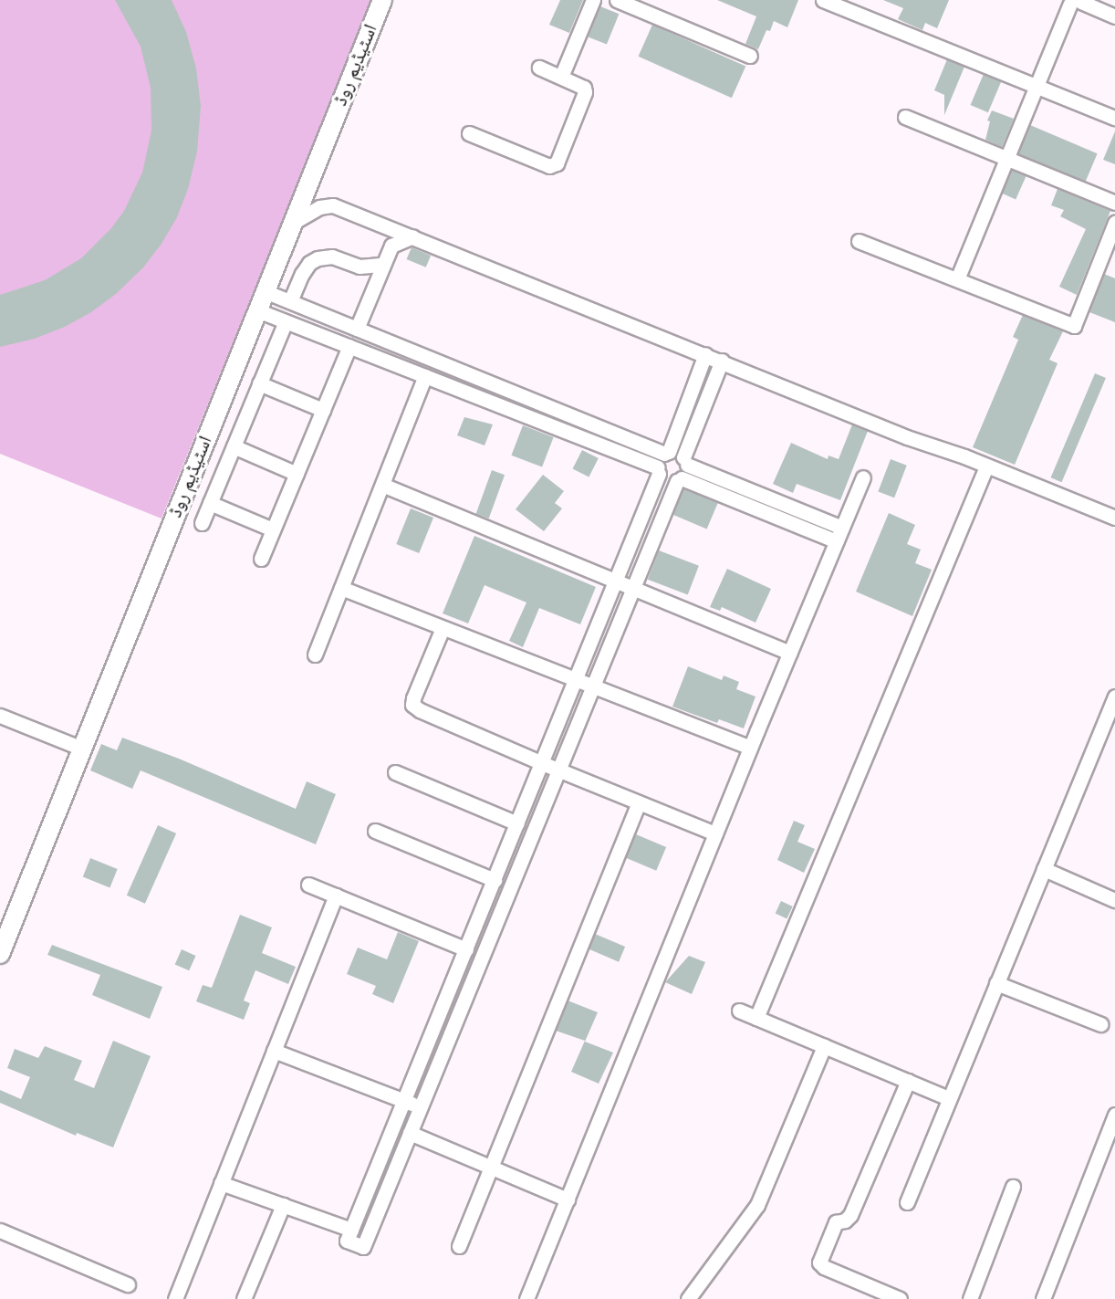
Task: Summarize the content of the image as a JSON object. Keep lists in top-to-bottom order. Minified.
{"streets":{"main road":["اسٹیڈیم روڈ"]}}
